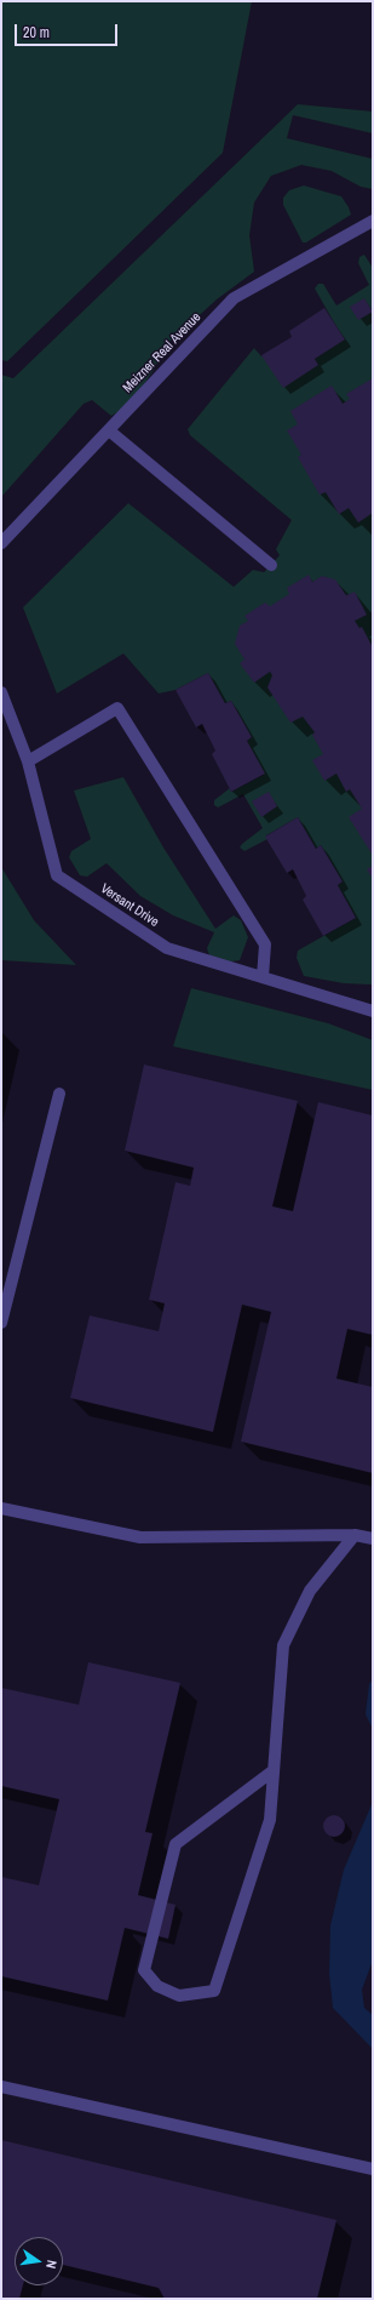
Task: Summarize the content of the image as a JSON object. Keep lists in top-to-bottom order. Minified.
{"streets":{"street":["Meizner Real Avenue","Versant Drive"]},"scale_bar":"20 m","north":"right"}
